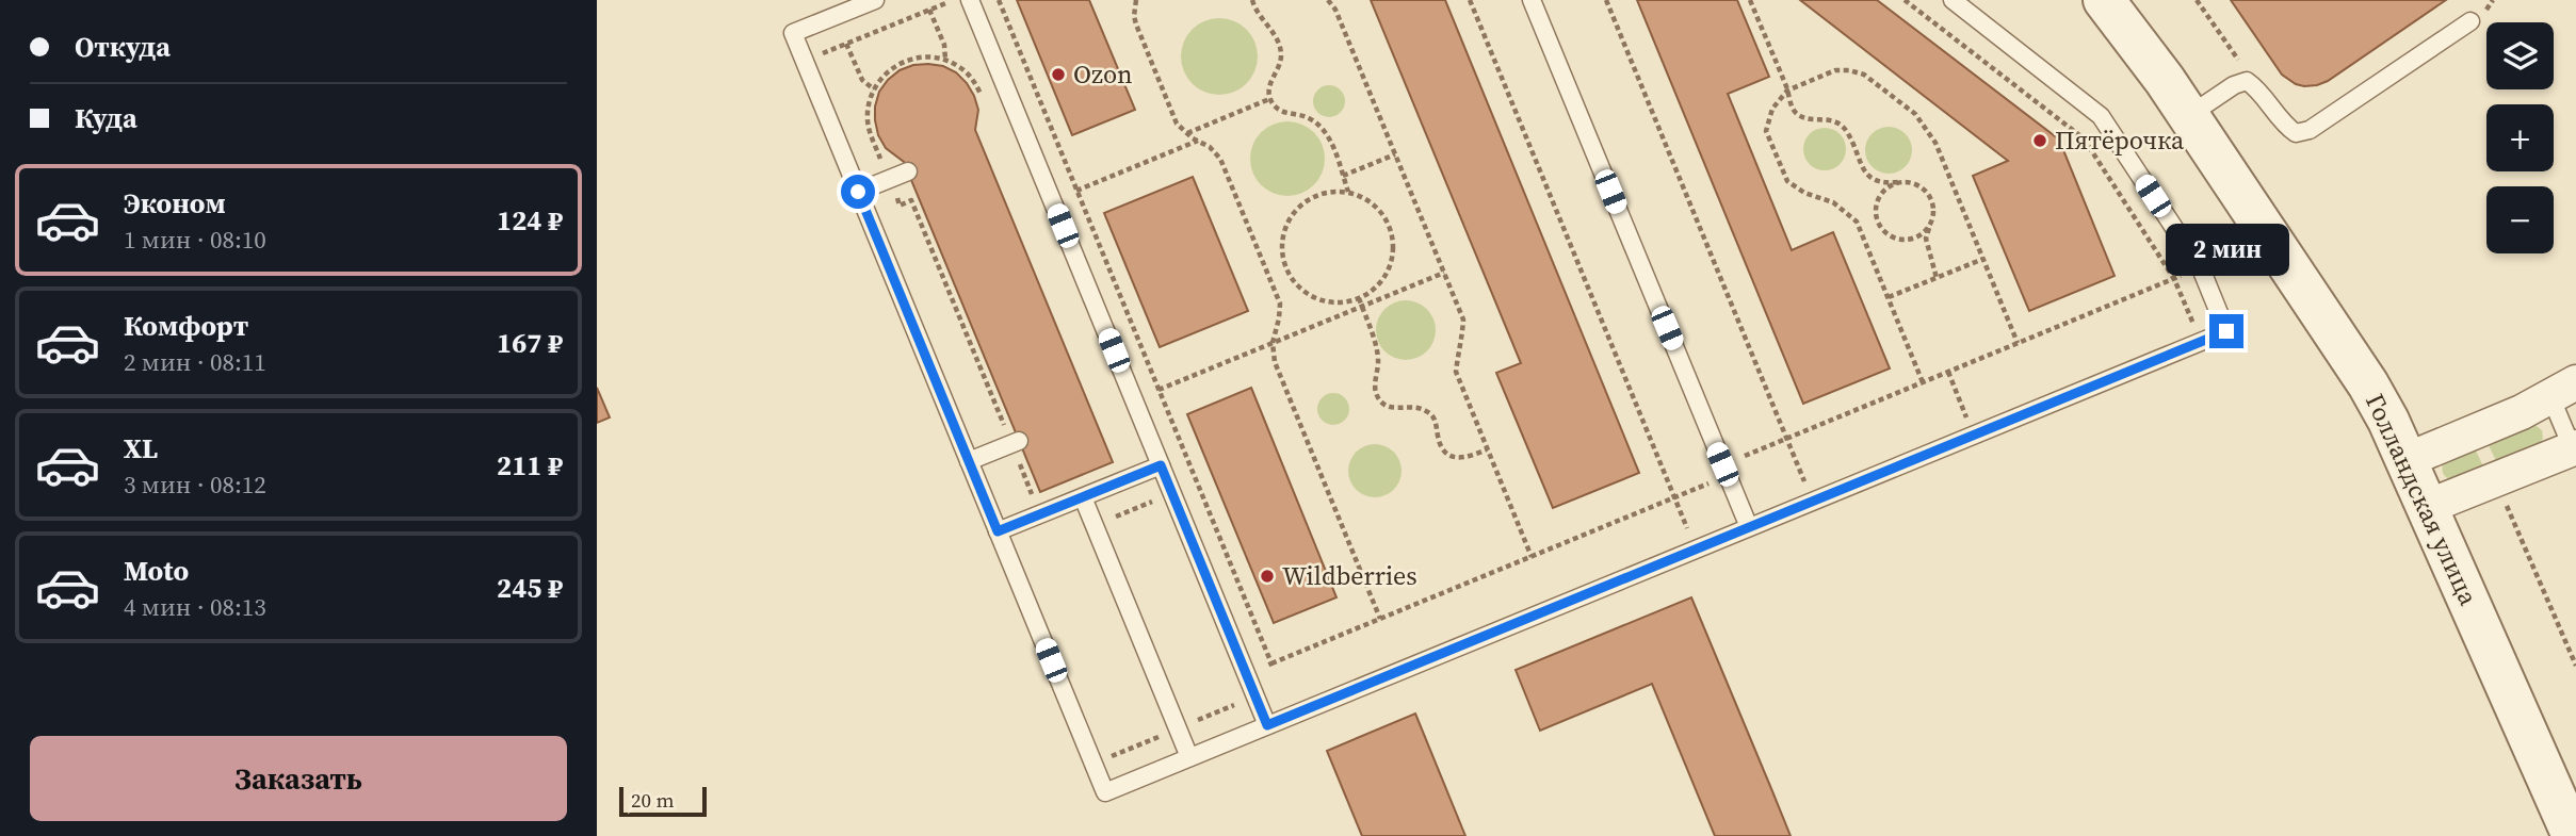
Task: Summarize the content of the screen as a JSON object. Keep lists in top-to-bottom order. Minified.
{"streets":{"street":["Голландская улица"]},"places":["Ozon","Пятёрочка","Wildberries"],"scale_bar":"20 m","page":{"banner":["Откуда","Куда"],"map_buttons":["+","−"],"list":[{"name":"Эконом","note":"1 мин · 08:10","value":"124 ₽"},{"name":"Комфорт","note":"2 мин · 08:11","value":"167 ₽"},{"name":"XL","note":"3 мин · 08:12","value":"211 ₽"},{"name":"Moto","note":"4 мин · 08:13","value":"245 ₽"}],"bubble":"2 мин","buttons":"Заказать","scale":"20 m"}}
